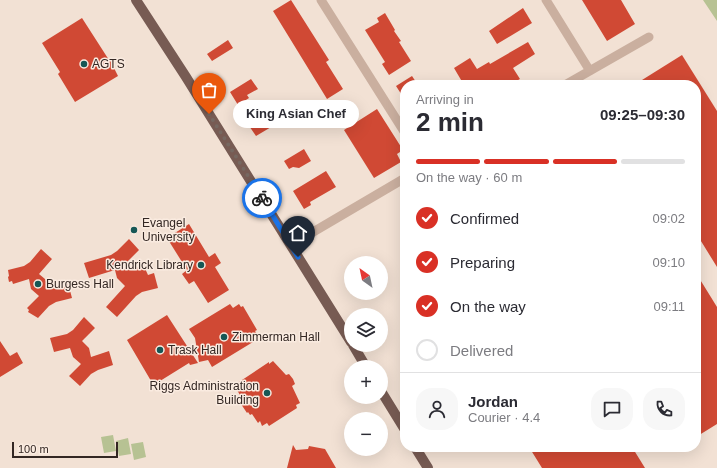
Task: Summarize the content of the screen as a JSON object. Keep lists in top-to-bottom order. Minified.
{"places":["AGTS","King Asian Chef","Evangel University","Kendrick Library","Burgess Hall","Zimmerman Hall","Trask Hall","Riggs Administration Building"],"scale_bar":"100 m","north":"top left","page":{"heading":["2 min","Arriving in","09:25–09:30"],"panel":["Jordan","Courier · 4.4"],"bubble":"King Asian Chef","bar":"On the way · 60 m","list":[["Confirmed","09:02"],["Preparing","09:10"],["On the way","09:11"],"Delivered"],"map_buttons":["+","−"],"scale":"100 m"}}
